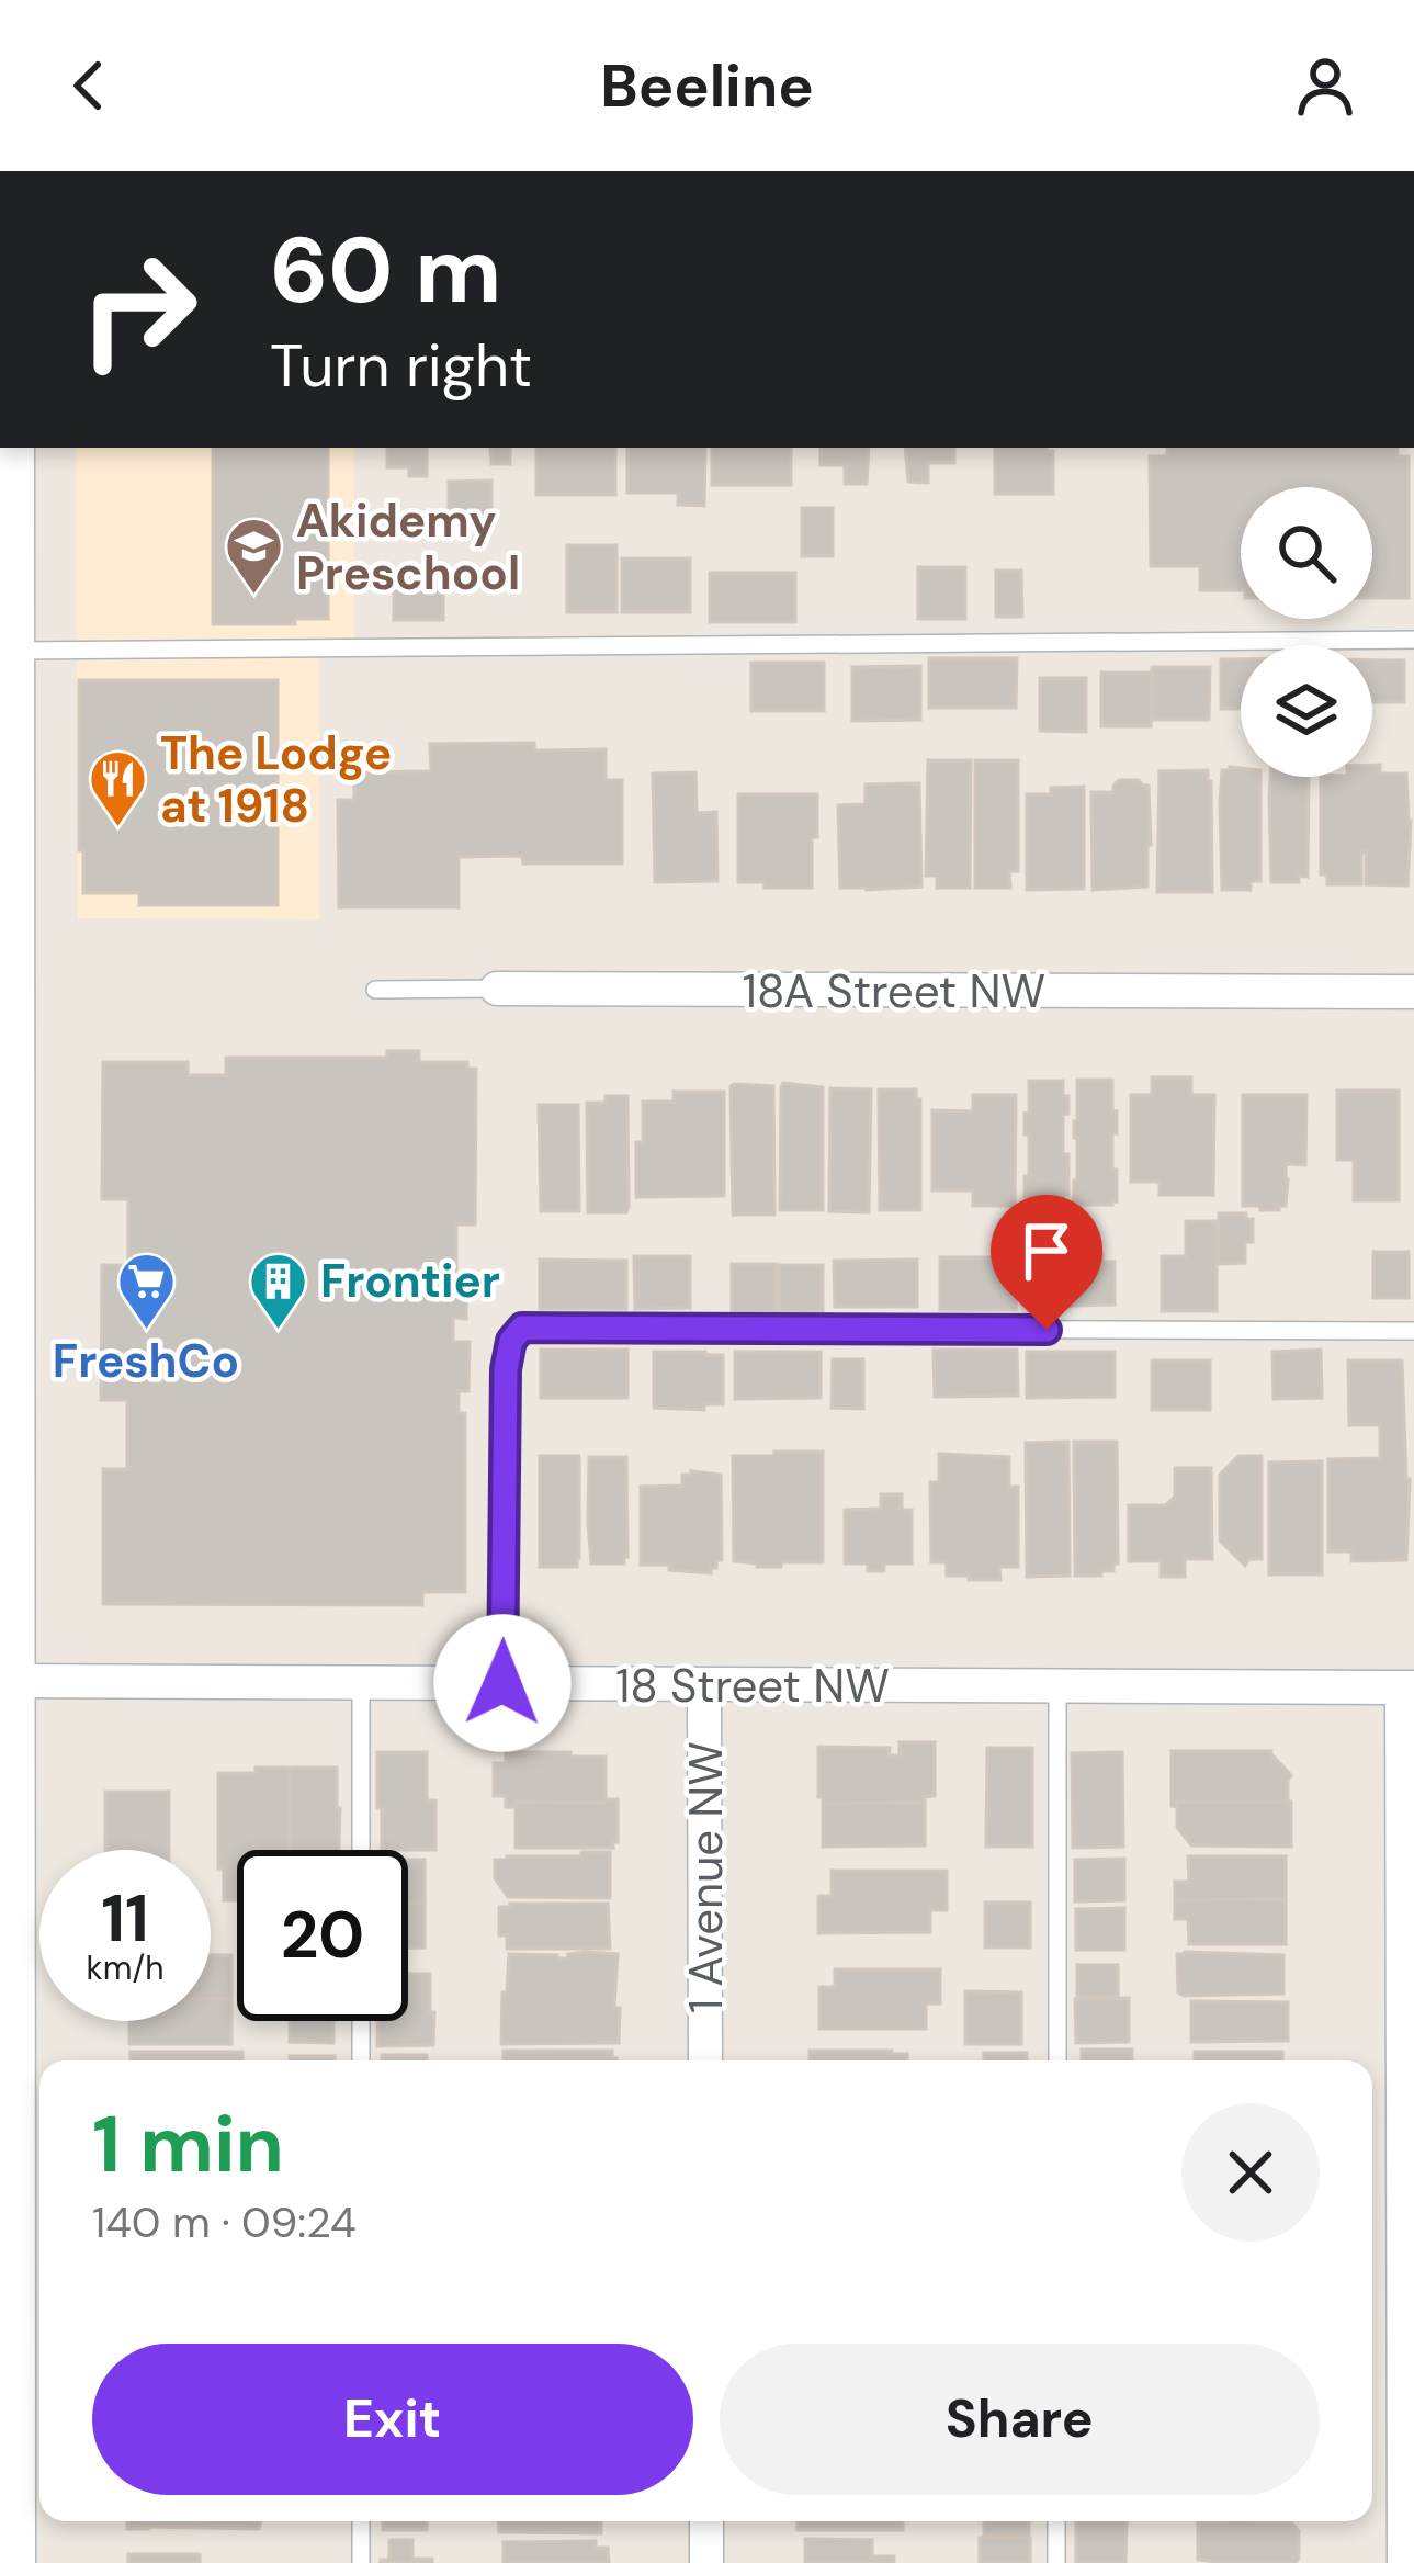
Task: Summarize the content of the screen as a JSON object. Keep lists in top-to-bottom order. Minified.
{"streets":{"street":["18A Street NW","18 Street NW","1 Avenue NW"]},"crossings":[["18 Street NW","1 Avenue NW"]],"places":{"school or university":["Akidemy Preschool"],"restaurant":["The Lodge at 1918"],"building":["Frontier"],"supermarket":["FreshCo"]},"page":{"header":"Beeline","turn":["60 m","Turn right"],"speed":"11 km/h","limit":"20","heading":["1 min","140 m · 09:24"],"buttons":["Exit","Share"]}}
